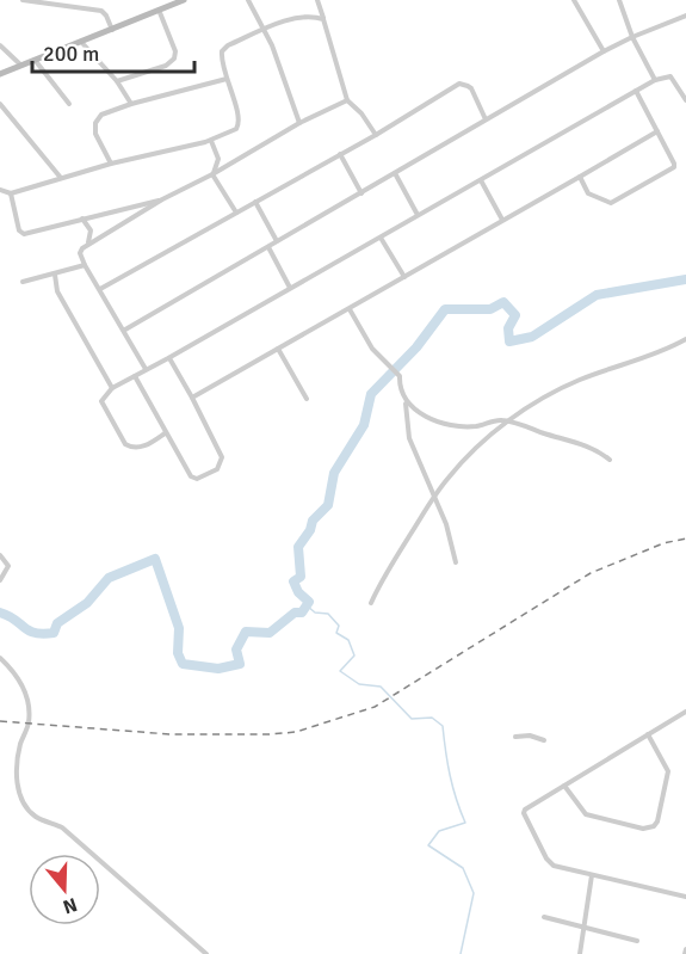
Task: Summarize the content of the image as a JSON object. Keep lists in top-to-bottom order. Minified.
{"scale_bar":"200 m","north":"bottom"}
